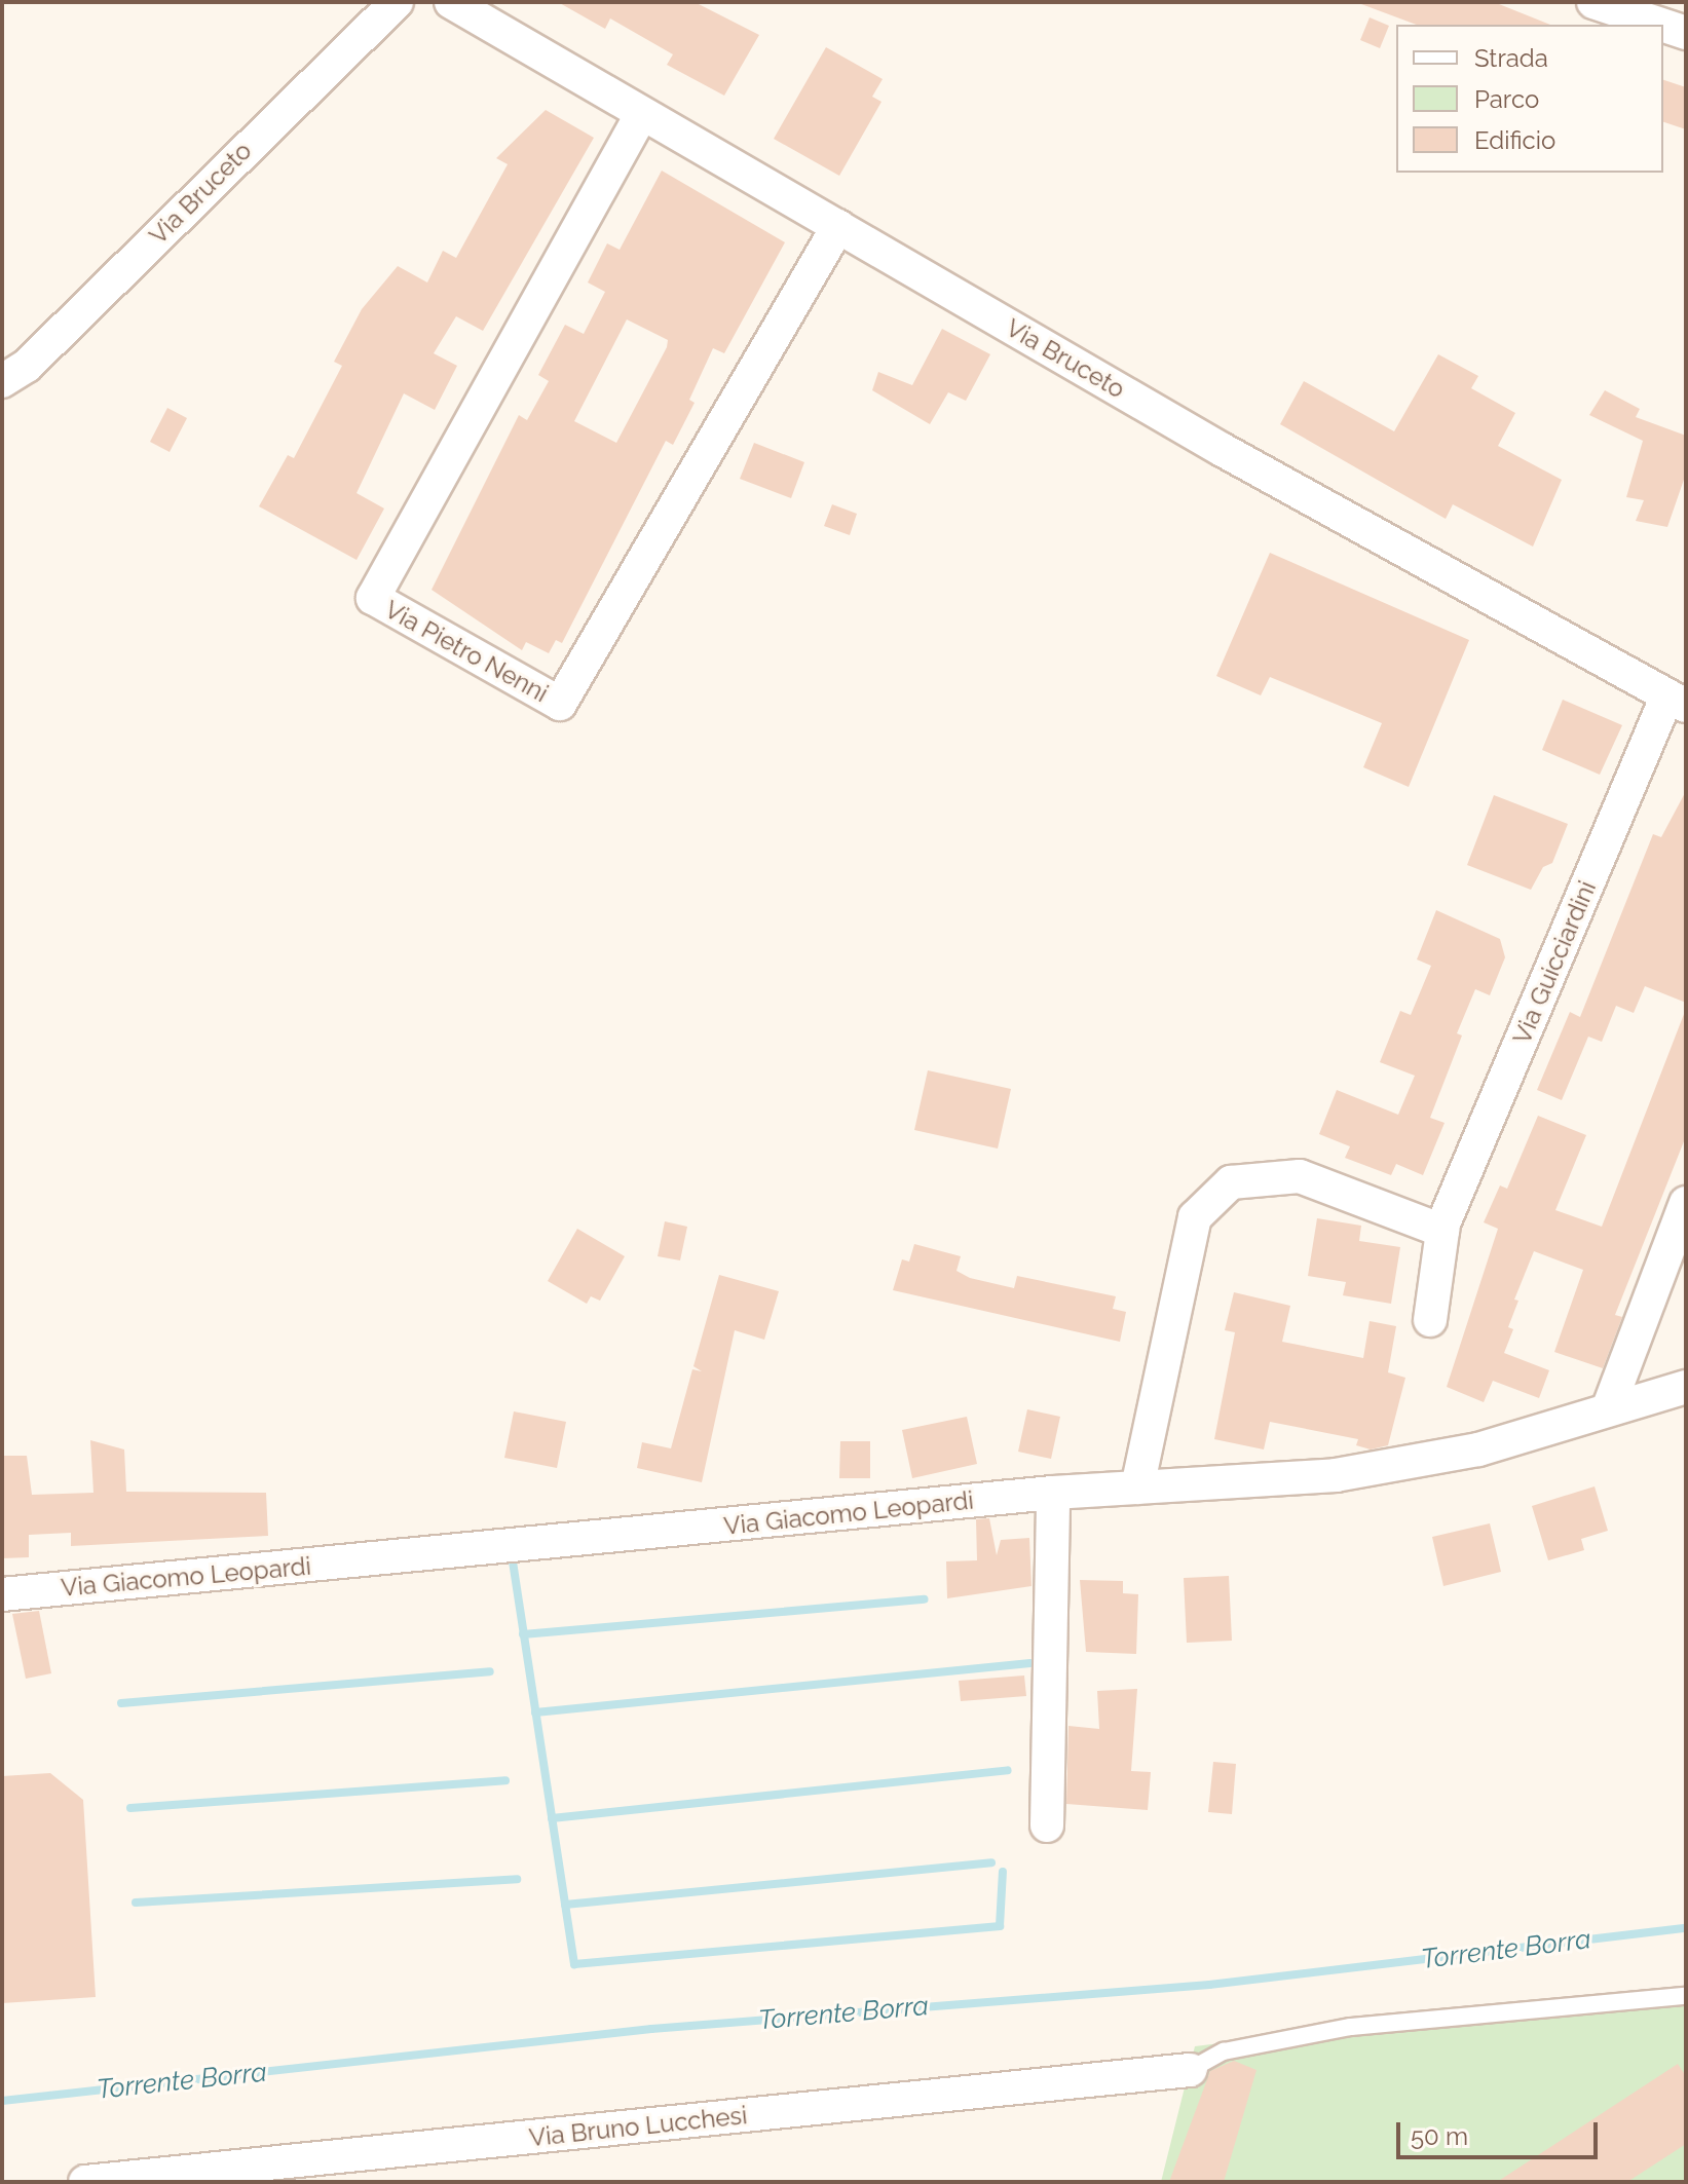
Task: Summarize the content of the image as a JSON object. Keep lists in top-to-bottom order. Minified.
{"streets":{"street":["Via Bruceto","Via Pietro Nenni","Via Guicciardini","Via Giacomo Leopardi","Via Bruno Lucchesi"]},"crossings":[["Via Bruceto","Via Pietro Nenni"],["Via Bruceto","Via Guicciardini"]],"water":["Torrente Borra"],"legend":["Strada","Parco","Edificio"],"scale_bar":"50 m"}
